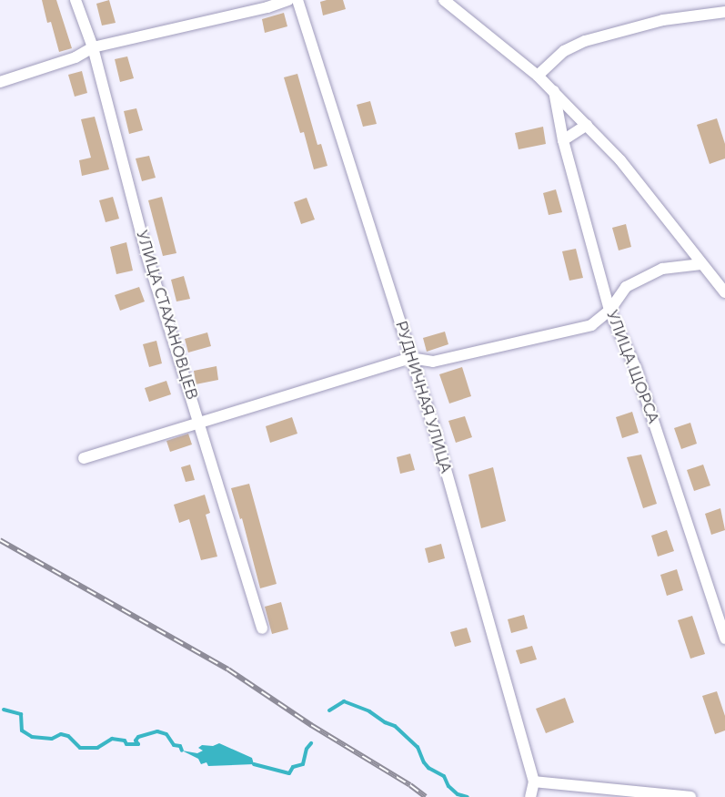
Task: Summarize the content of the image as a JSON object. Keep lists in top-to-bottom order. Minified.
{"streets":{"street":["УЛИЦА СТАХАНОВЦЕВ","УЛИЦА ЩОРСА","РУДНИЧНАЯ УЛИЦА"]}}
